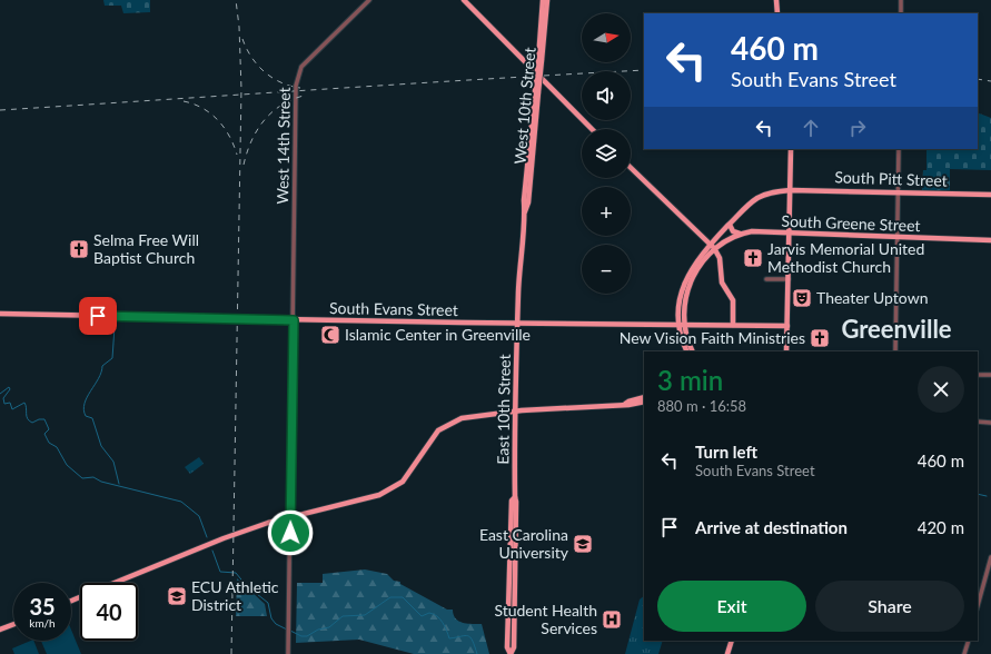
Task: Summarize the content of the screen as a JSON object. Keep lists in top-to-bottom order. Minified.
{"streets":{"main road":["West 10th Street","South Pitt Street","South Greene Street","South Evans Street","East 10th Street"],"street":["West 14th Street"]},"crossings":[["West 10th Street","South Evans Street"],["West 10th Street","East 10th Street"],["West 14th Street","South Evans Street"],["South Pitt Street","South Greene Street"],["South Pitt Street","South Evans Street"],["South Greene Street","South Evans Street"],["South Evans Street","East 10th Street"]],"districts":["Greenville"],"places":{"church":["Selma Free Will Baptist Church","Jarvis Memorial United Methodist Church","New Vision Faith Ministries"],"theatre":["Theater Uptown"],"mosque":["Islamic Center in Greenville"],"school or university":["East Carolina University","ECU Athletic District"],"hospital":["Student Health Services"]},"north":"right","page":{"map_buttons":["+","−"],"turn":["460 m","South Evans Street"],"heading":["3 min","880 m · 16:58"],"list":[{"name":"Turn left","note":"South Evans Street","value":"460 m"},{"name":"Arrive at destination","value":"420 m"}],"buttons":["Exit","Share"],"speed":"35 km/h","limit":"40"}}
